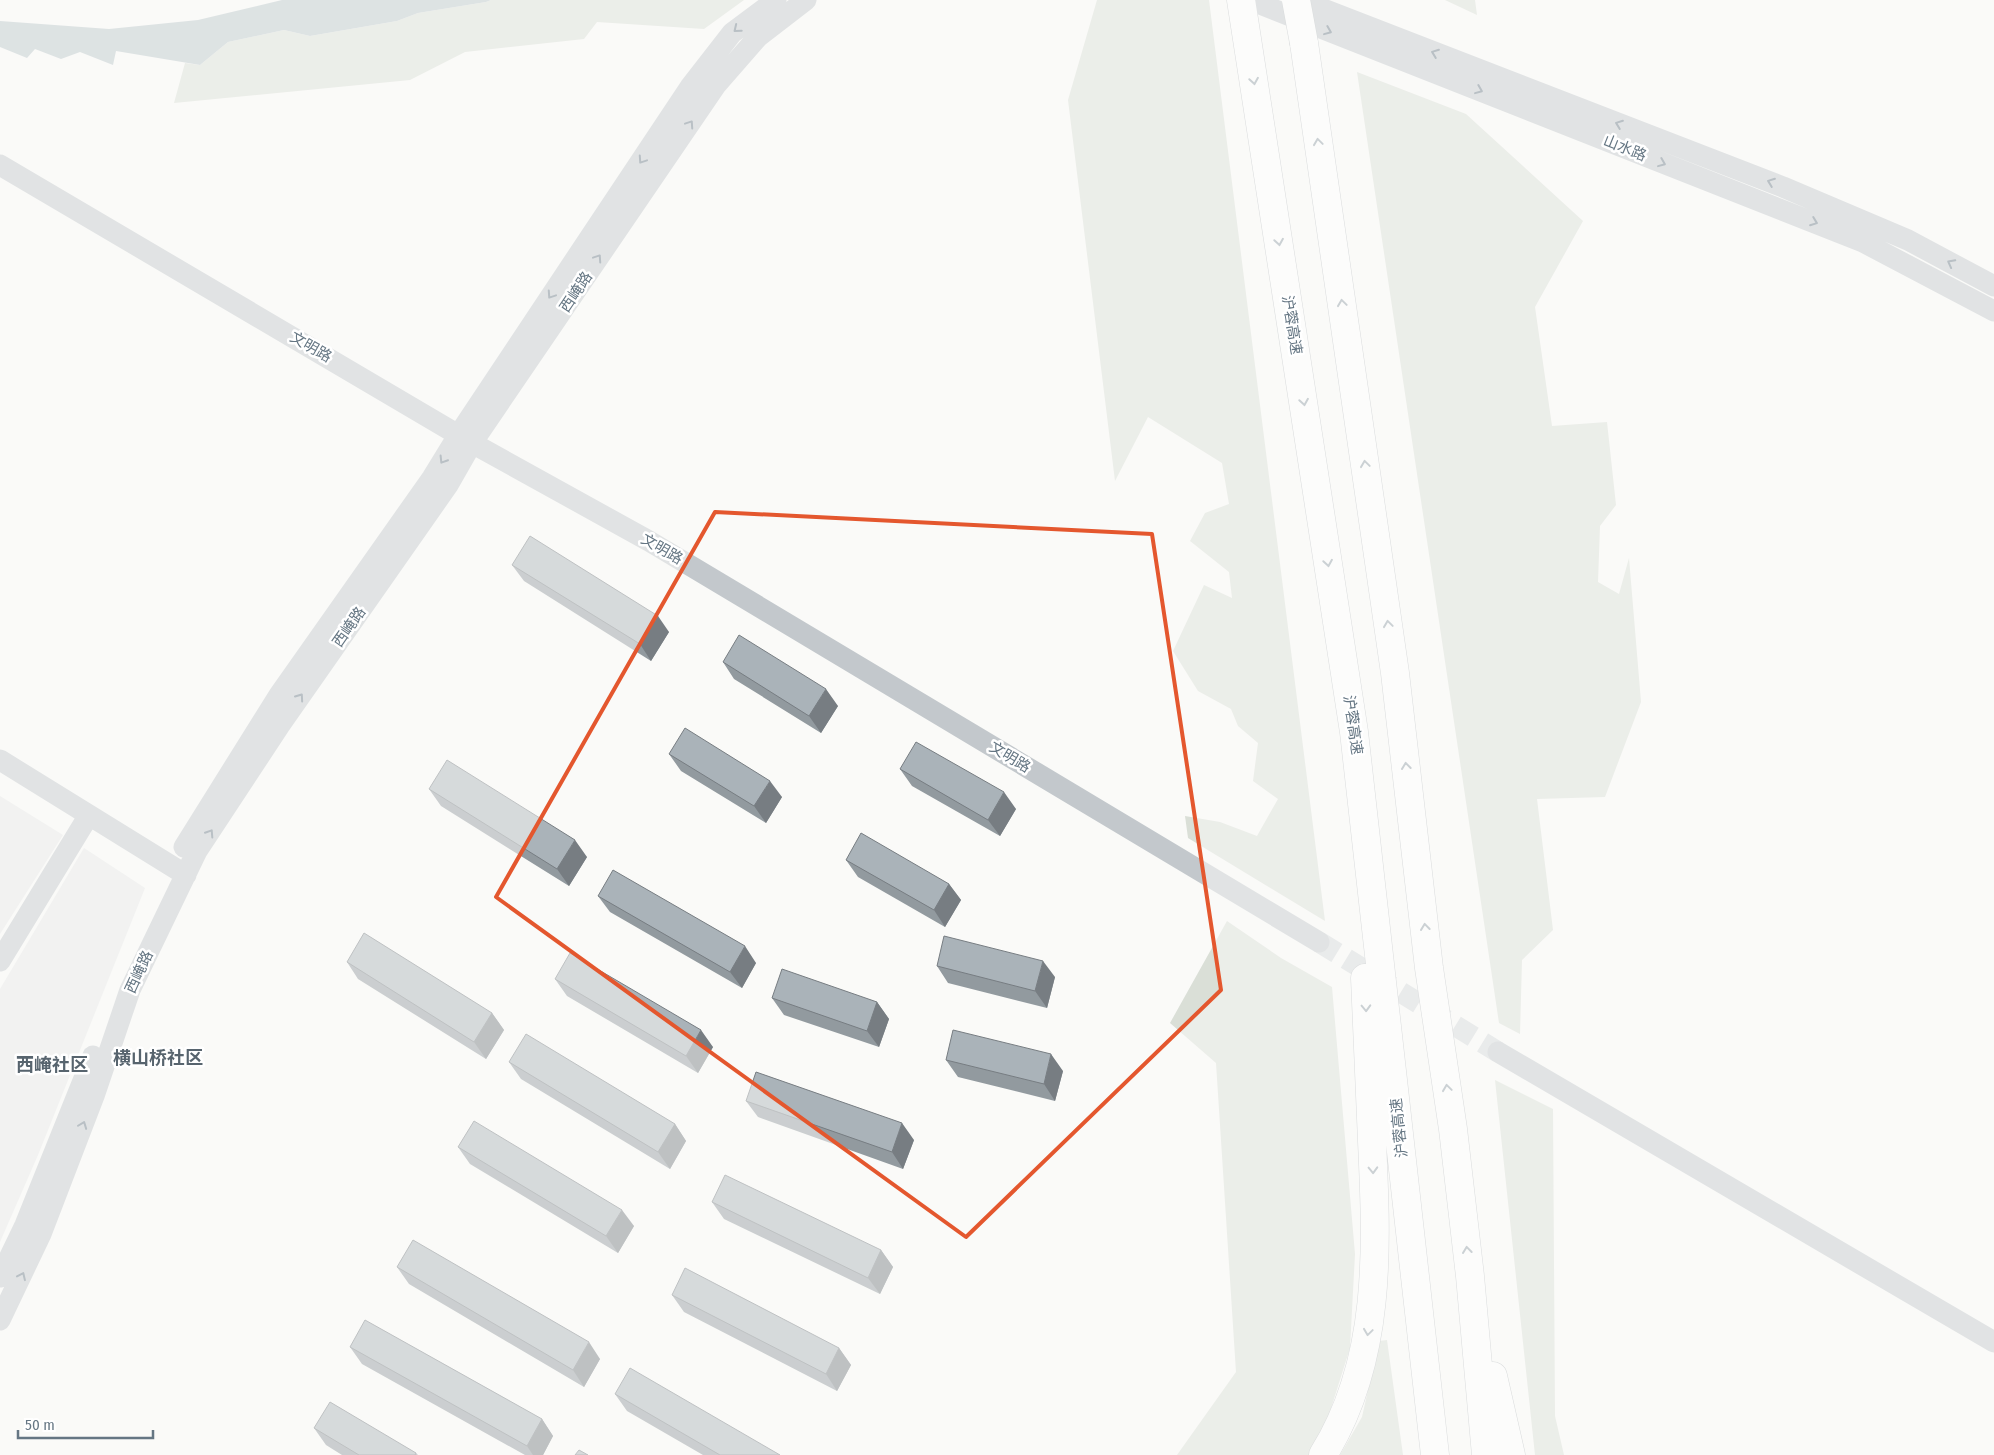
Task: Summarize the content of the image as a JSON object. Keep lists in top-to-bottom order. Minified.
{"streets":{"highway":["沪蓉高速"],"street":["山水路","西崦路","文明路"]},"crossings":[["西崦路","文明路"]],"districts":["横山桥社区","西崦社区"],"scale_bar":"50 m"}
